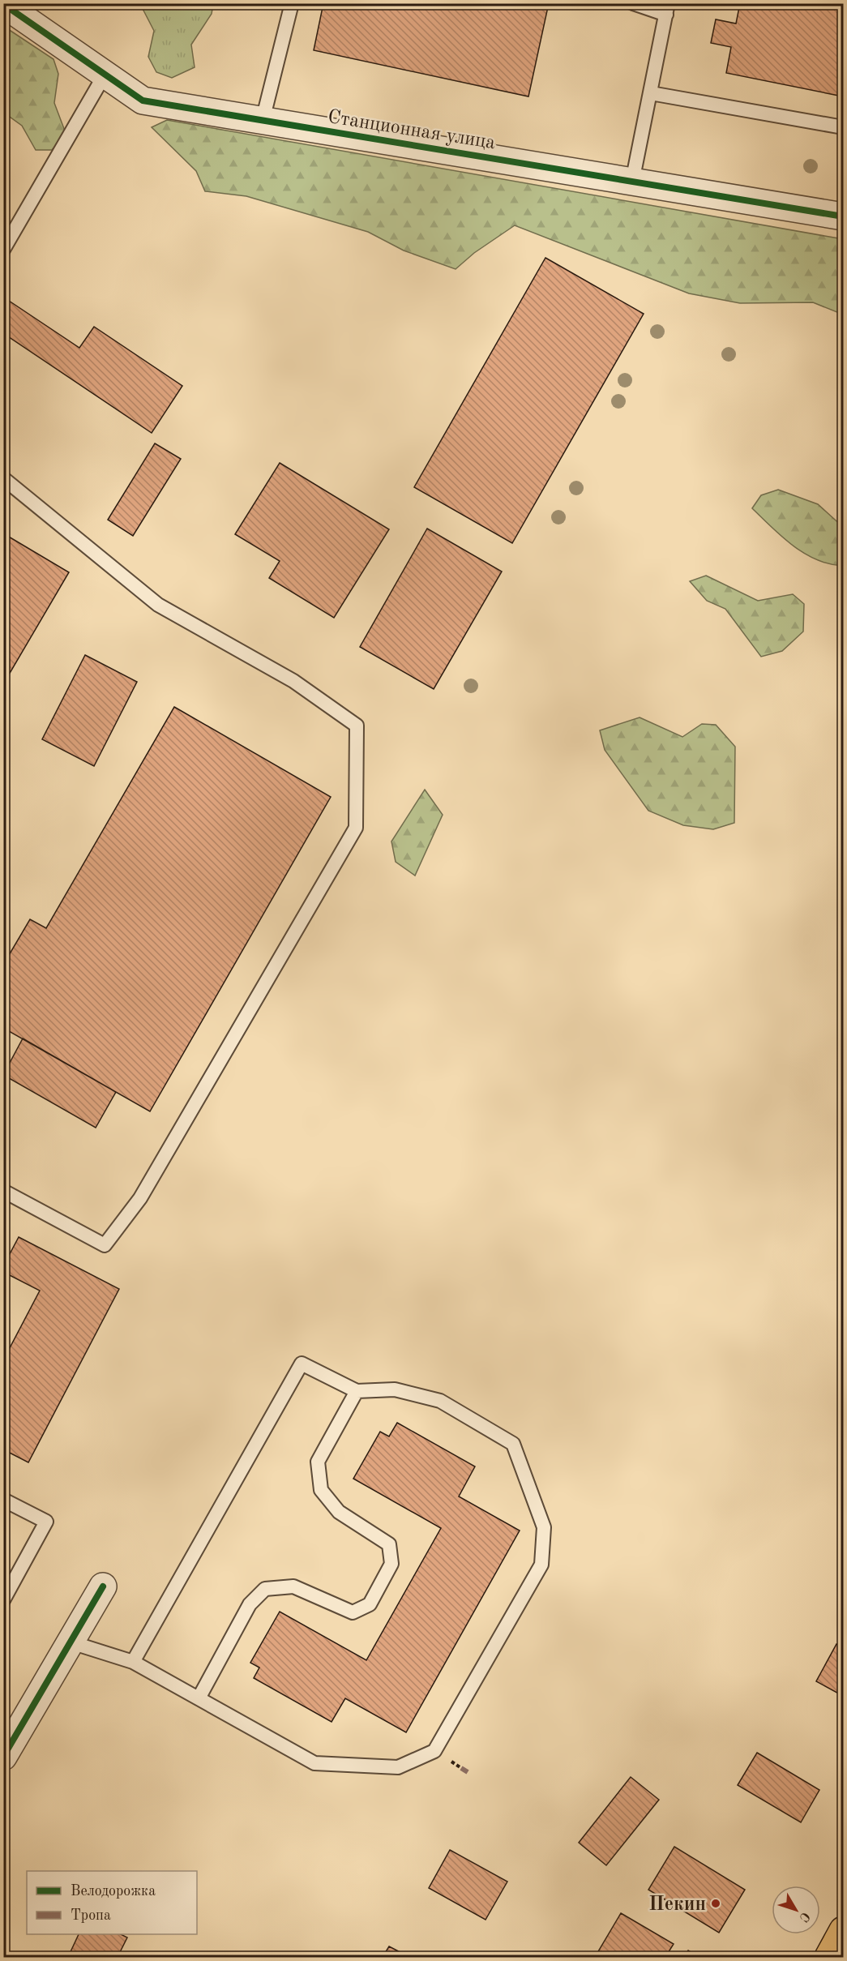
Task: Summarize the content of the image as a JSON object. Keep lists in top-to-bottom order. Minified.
{"streets":{"street":["Станционная улица"]},"places":["Пекин"],"legend":["Велодорожка","Тропа"],"north":"bottom right"}
